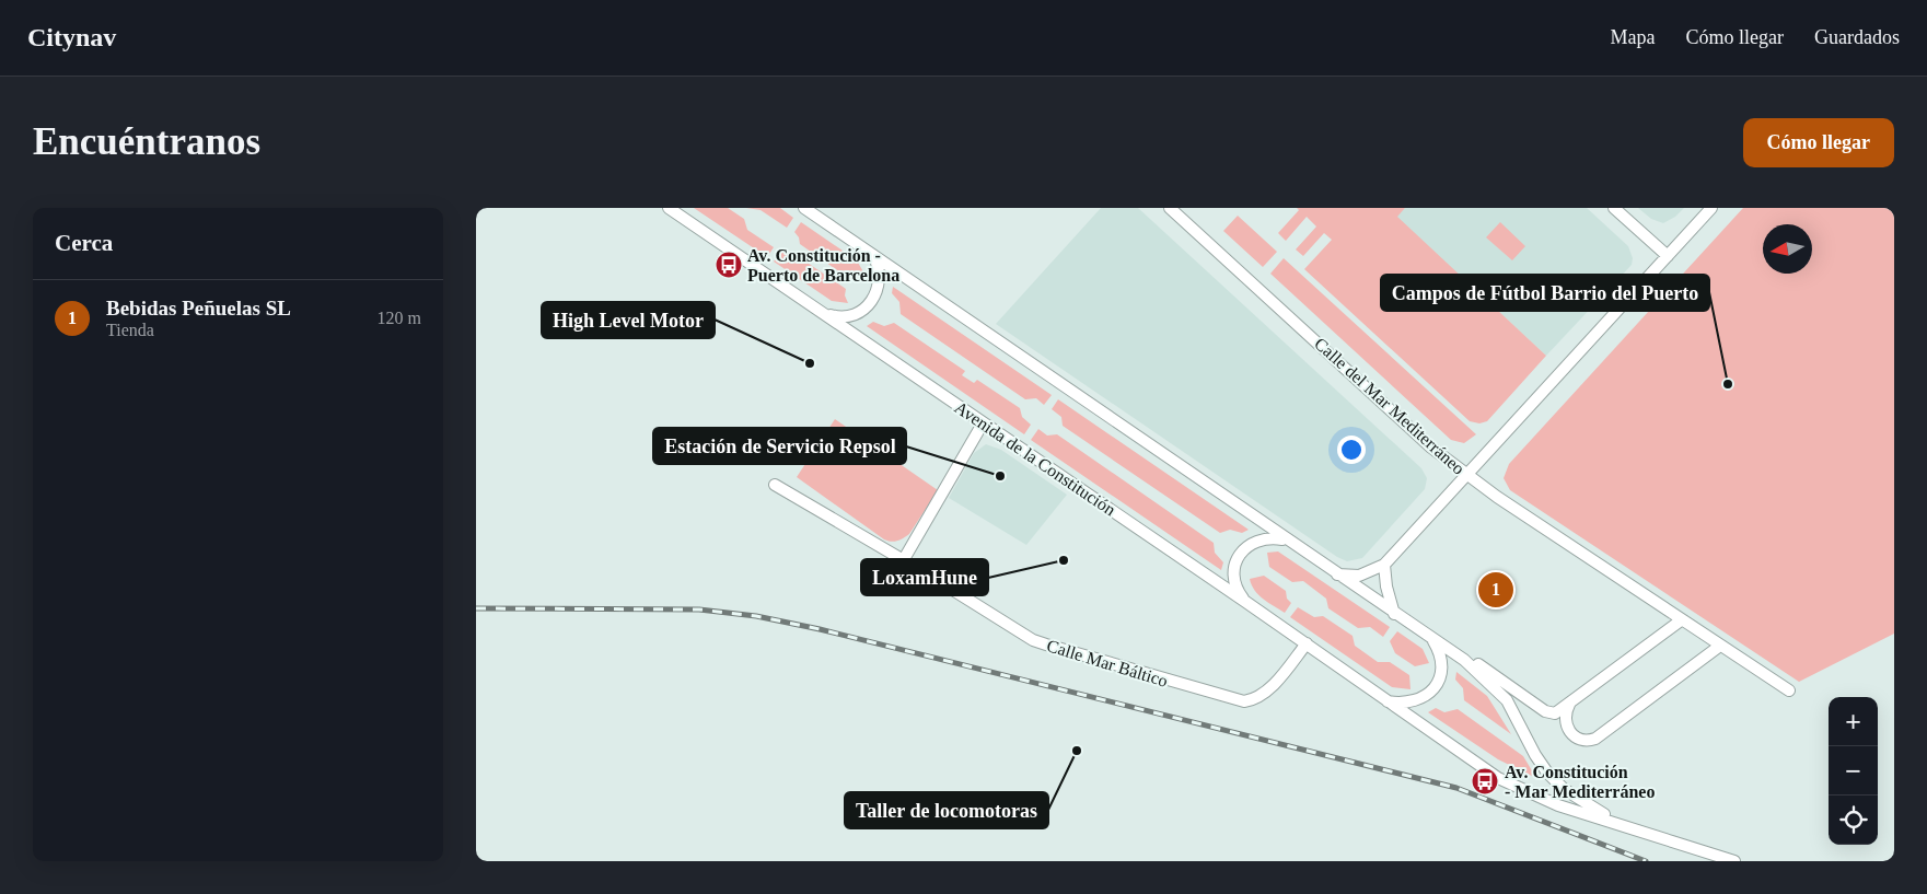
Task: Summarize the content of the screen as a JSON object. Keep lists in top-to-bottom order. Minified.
{"streets":{"street":["Calle del Mar Mediterráneo","Avenida de la Constitución","Calle Mar Báltico"]},"crossings":[["Avenida de la Constitución","Calle Mar Báltico"]],"places":{"bus stop":["Av. Constitución - Puerto de Barcelona","Av. Constitución - Mar Mediterráneo"],"other":["High Level Motor","Campos de Fútbol Barrio del Puerto","Estación de Servicio Repsol","LoxamHune","Taller de locomotoras"]},"north":"left","page":{"header":"Citynav","nav":["Mapa","Cómo llegar","Guardados"],"buttons":"Cómo llegar","title":"Encuéntranos","heading":"Cerca","list":[{"mark":"1","name":"Bebidas Peñuelas SL","note":"Tienda","value":"120 m"}],"pins":"1","map_buttons":["+","−"]}}
